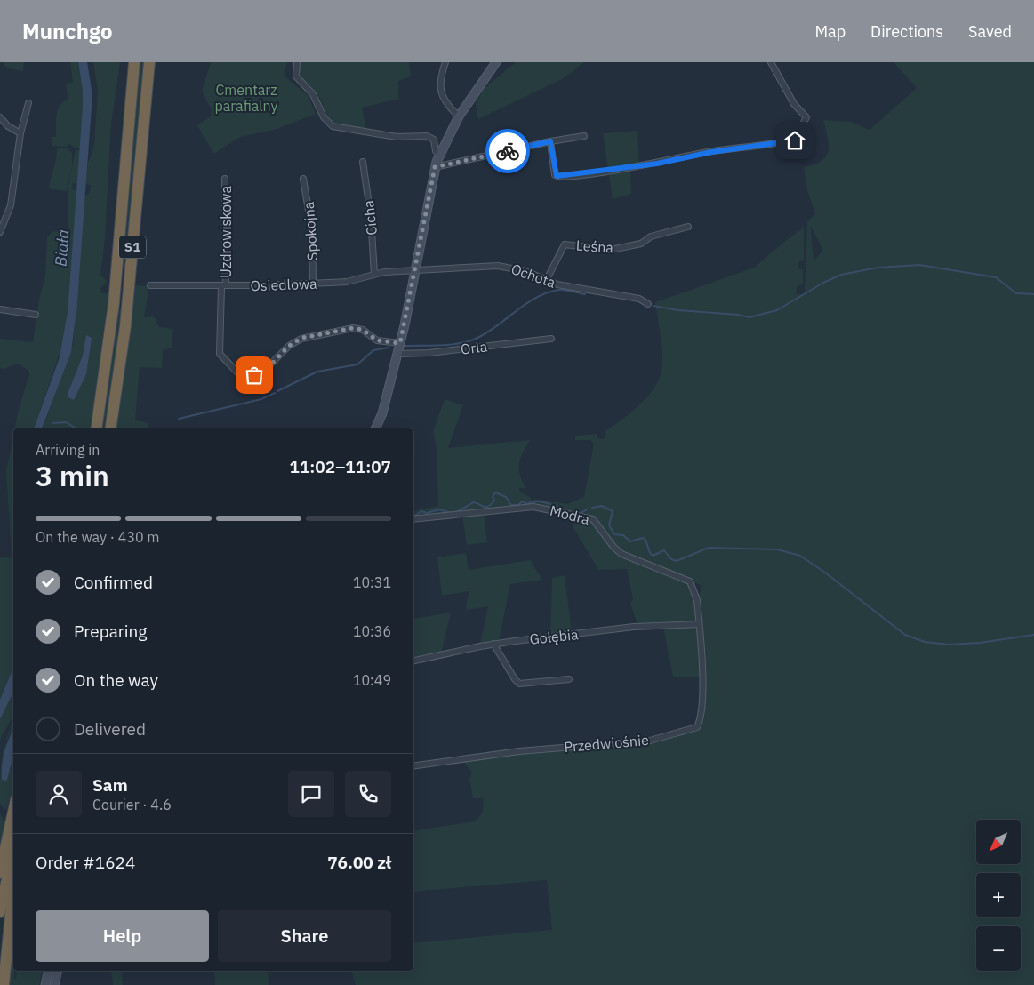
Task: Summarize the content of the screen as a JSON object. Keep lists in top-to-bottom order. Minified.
{"streets":{"highway":["S1"],"street":["Cicha","Spokojna","Uzdrowiskowa","Leśna","Ochota","Osiedlowa","Orla","Modra","Gołębia","Przedwiośnie"]},"crossings":[["Cicha","Osiedlowa"],["Spokojna","Osiedlowa"],["Uzdrowiskowa","Osiedlowa"],["Leśna","Ochota"],["Ochota","Osiedlowa"],["Modra","Gołębia"],["Modra","Przedwiośnie"],["Gołębia","Przedwiośnie"]],"water":["Biała"],"parks":["Cmentarz parafialny"],"north":"bottom left","page":{"header":"Munchgo","nav":["Map","Directions","Saved"],"heading":["3 min","Arriving in","11:02–11:07"],"panel":["Sam","Courier · 4.6","Order #1624","76.00 zł"],"bar":"On the way · 430 m","list":[["Confirmed","10:31"],["Preparing","10:36"],["On the way","10:49"],"Delivered"],"map_buttons":["+","−"],"buttons":["Help","Share"]}}
